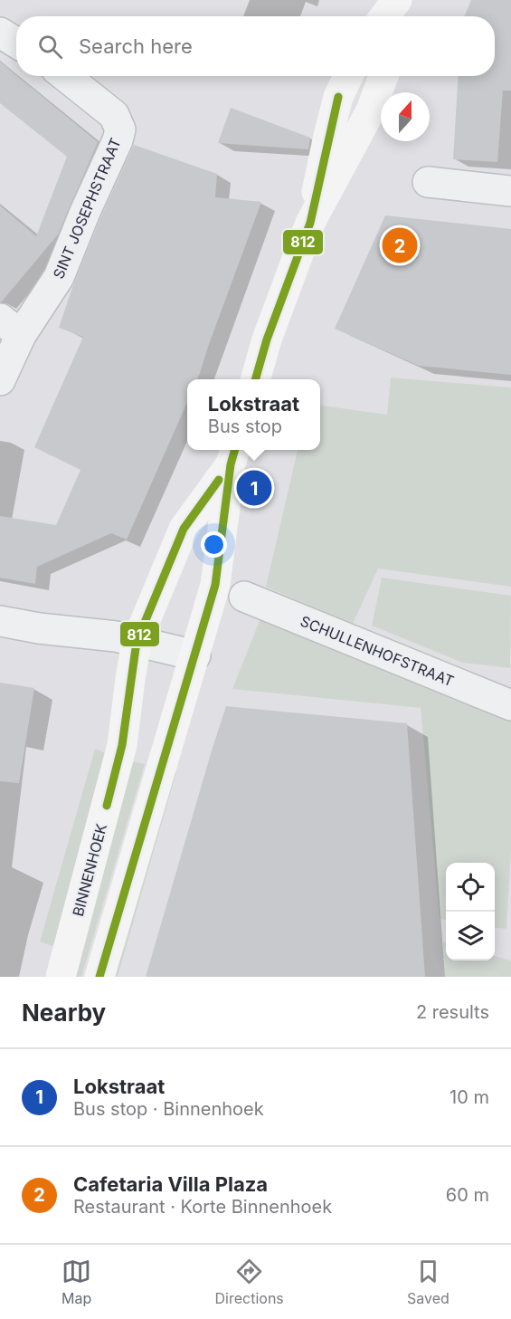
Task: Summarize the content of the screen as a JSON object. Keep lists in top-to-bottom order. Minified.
{"streets":{"main road":["BINNENHOEK"],"street":["SINT JOSEPHSTRAAT","SCHULLENHOFSTRAAT"]},"lines":["transit line 812"],"north":"top","page":{"search":"Search here","pins":["2","1"],"popup":["Lokstraat","Bus stop"],"heading":["Nearby","2 results"],"list":[{"mark":"1","name":"Lokstraat","note":"Bus stop · Binnenhoek","value":"10 m"},{"mark":"2","name":"Cafetaria Villa Plaza","note":"Restaurant · Korte Binnenhoek","value":"60 m"}],"nav":["Map","Directions","Saved"]}}
